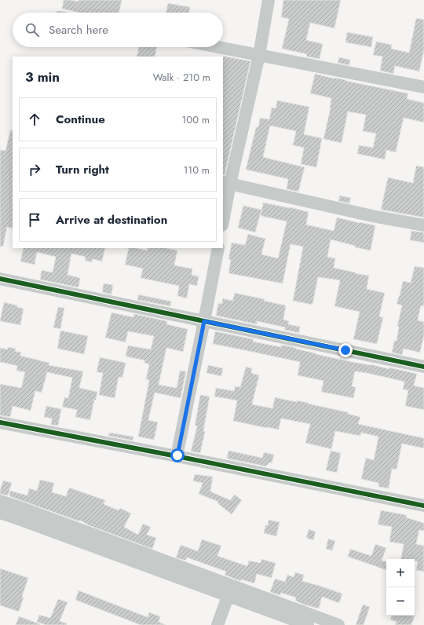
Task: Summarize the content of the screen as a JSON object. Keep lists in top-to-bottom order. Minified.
{"page":{"search":"Search here","heading":["3 min","Walk · 210 m"],"list":[["Continue","100 m"],["Turn right","110 m"],"Arrive at destination"],"map_buttons":["+","−"]}}
